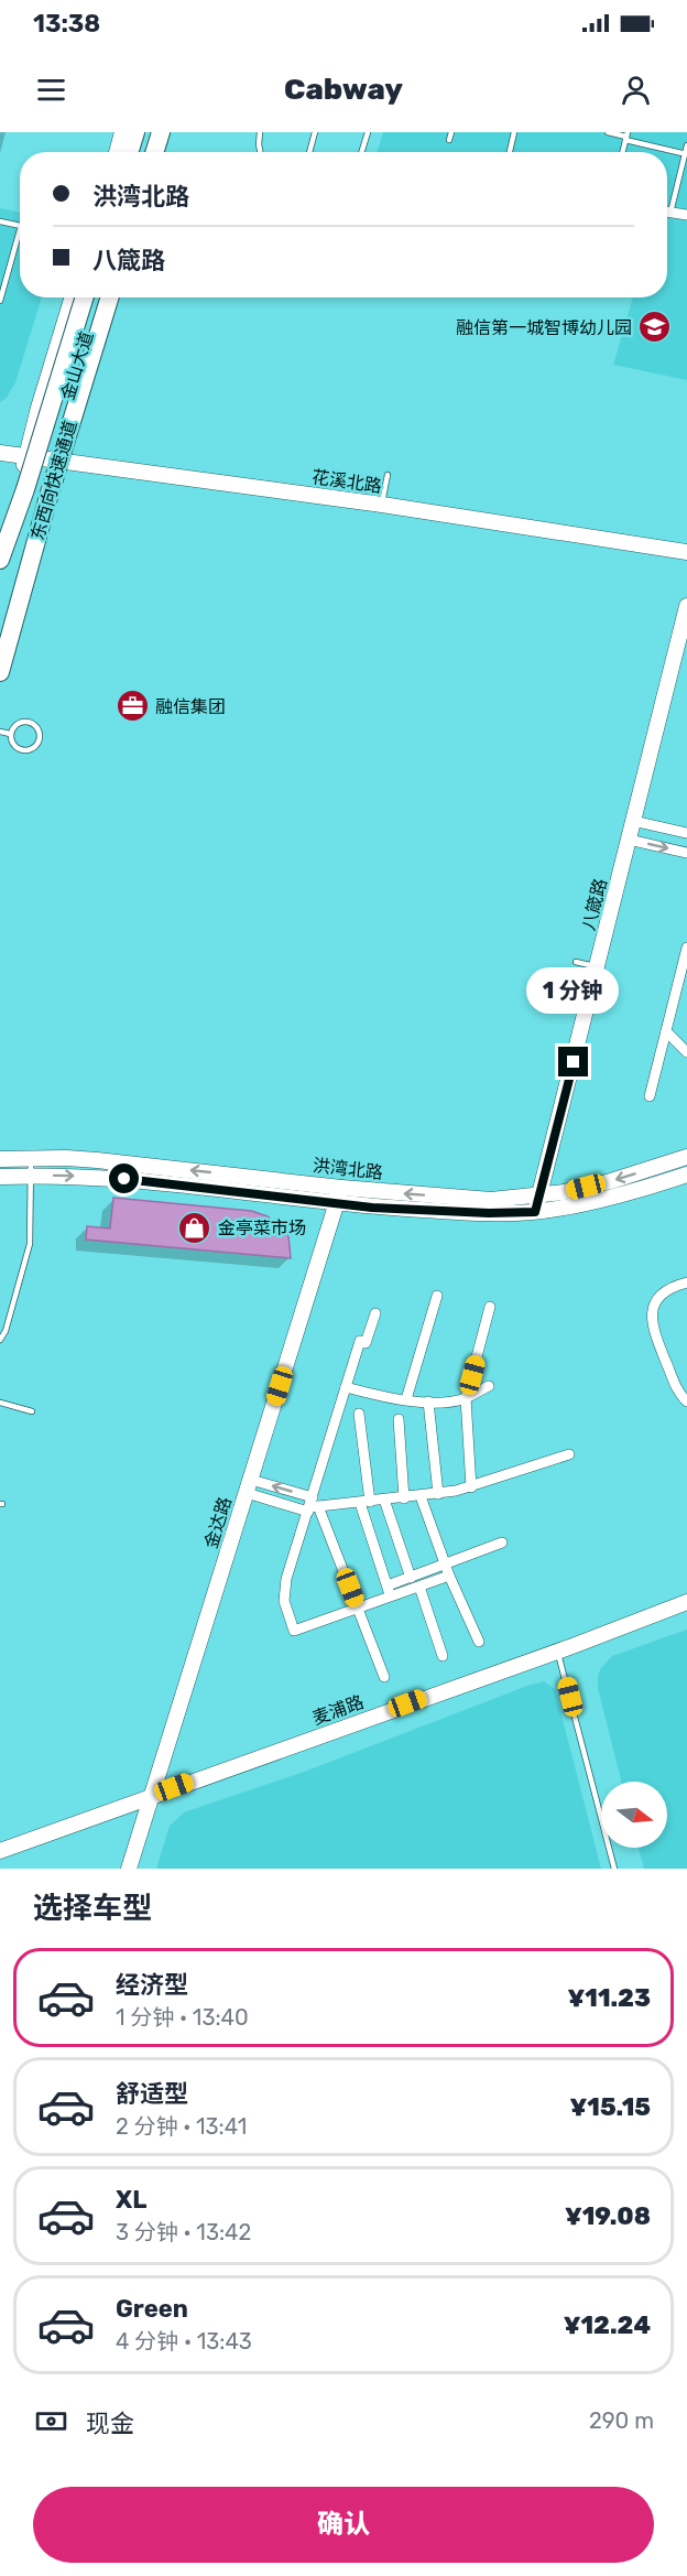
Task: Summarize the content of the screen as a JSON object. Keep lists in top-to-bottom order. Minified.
{"streets":{"highway":["东西向快速通道"],"street":["金山大道","花溪北路","八箴路","洪湾北路","金达路","麦浦路"]},"crossings":[["金山大道","花溪北路"],["八箴路","洪湾北路"],["洪湾北路","金达路"],["金达路","麦浦路"]],"places":{"school or university":["融信第一城智博幼儿园"],"office":["融信集团"],"shop":["金亭菜市场"]},"north":"right","page":{"status":"13:38","header":"Cabway","banner":["洪湾北路","八箴路"],"bubble":"1 分钟","heading":"选择车型","list":[{"name":"经济型","note":"1 分钟 · 13:40","value":"¥11.23"},{"name":"舒适型","note":"2 分钟 · 13:41","value":"¥15.15"},{"name":"XL","note":"3 分钟 · 13:42","value":"¥19.08"},{"name":"Green","note":"4 分钟 · 13:43","value":"¥12.24"}],"pay":["现金","290 m"],"buttons":"确认"}}
